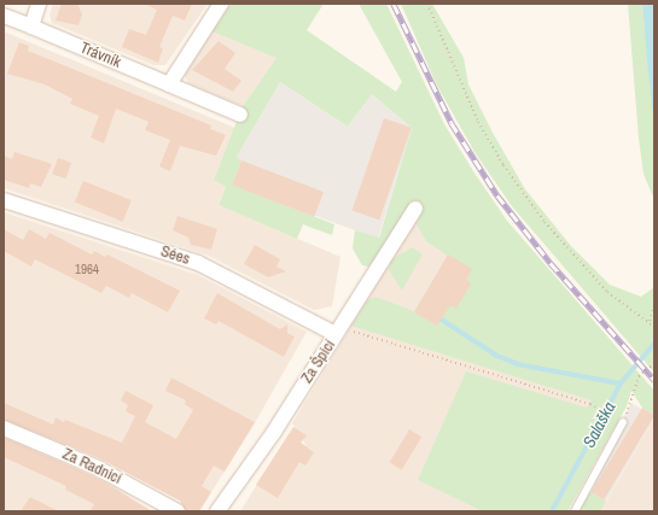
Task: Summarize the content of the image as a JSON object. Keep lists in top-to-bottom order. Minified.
{"streets":{"street":["Trávník","Sées","Za Špicí","Za Radnicí"]},"crossings":[["Sées","Za Špicí"]],"water":["Salaška"],"house_numbers":["1964"]}
